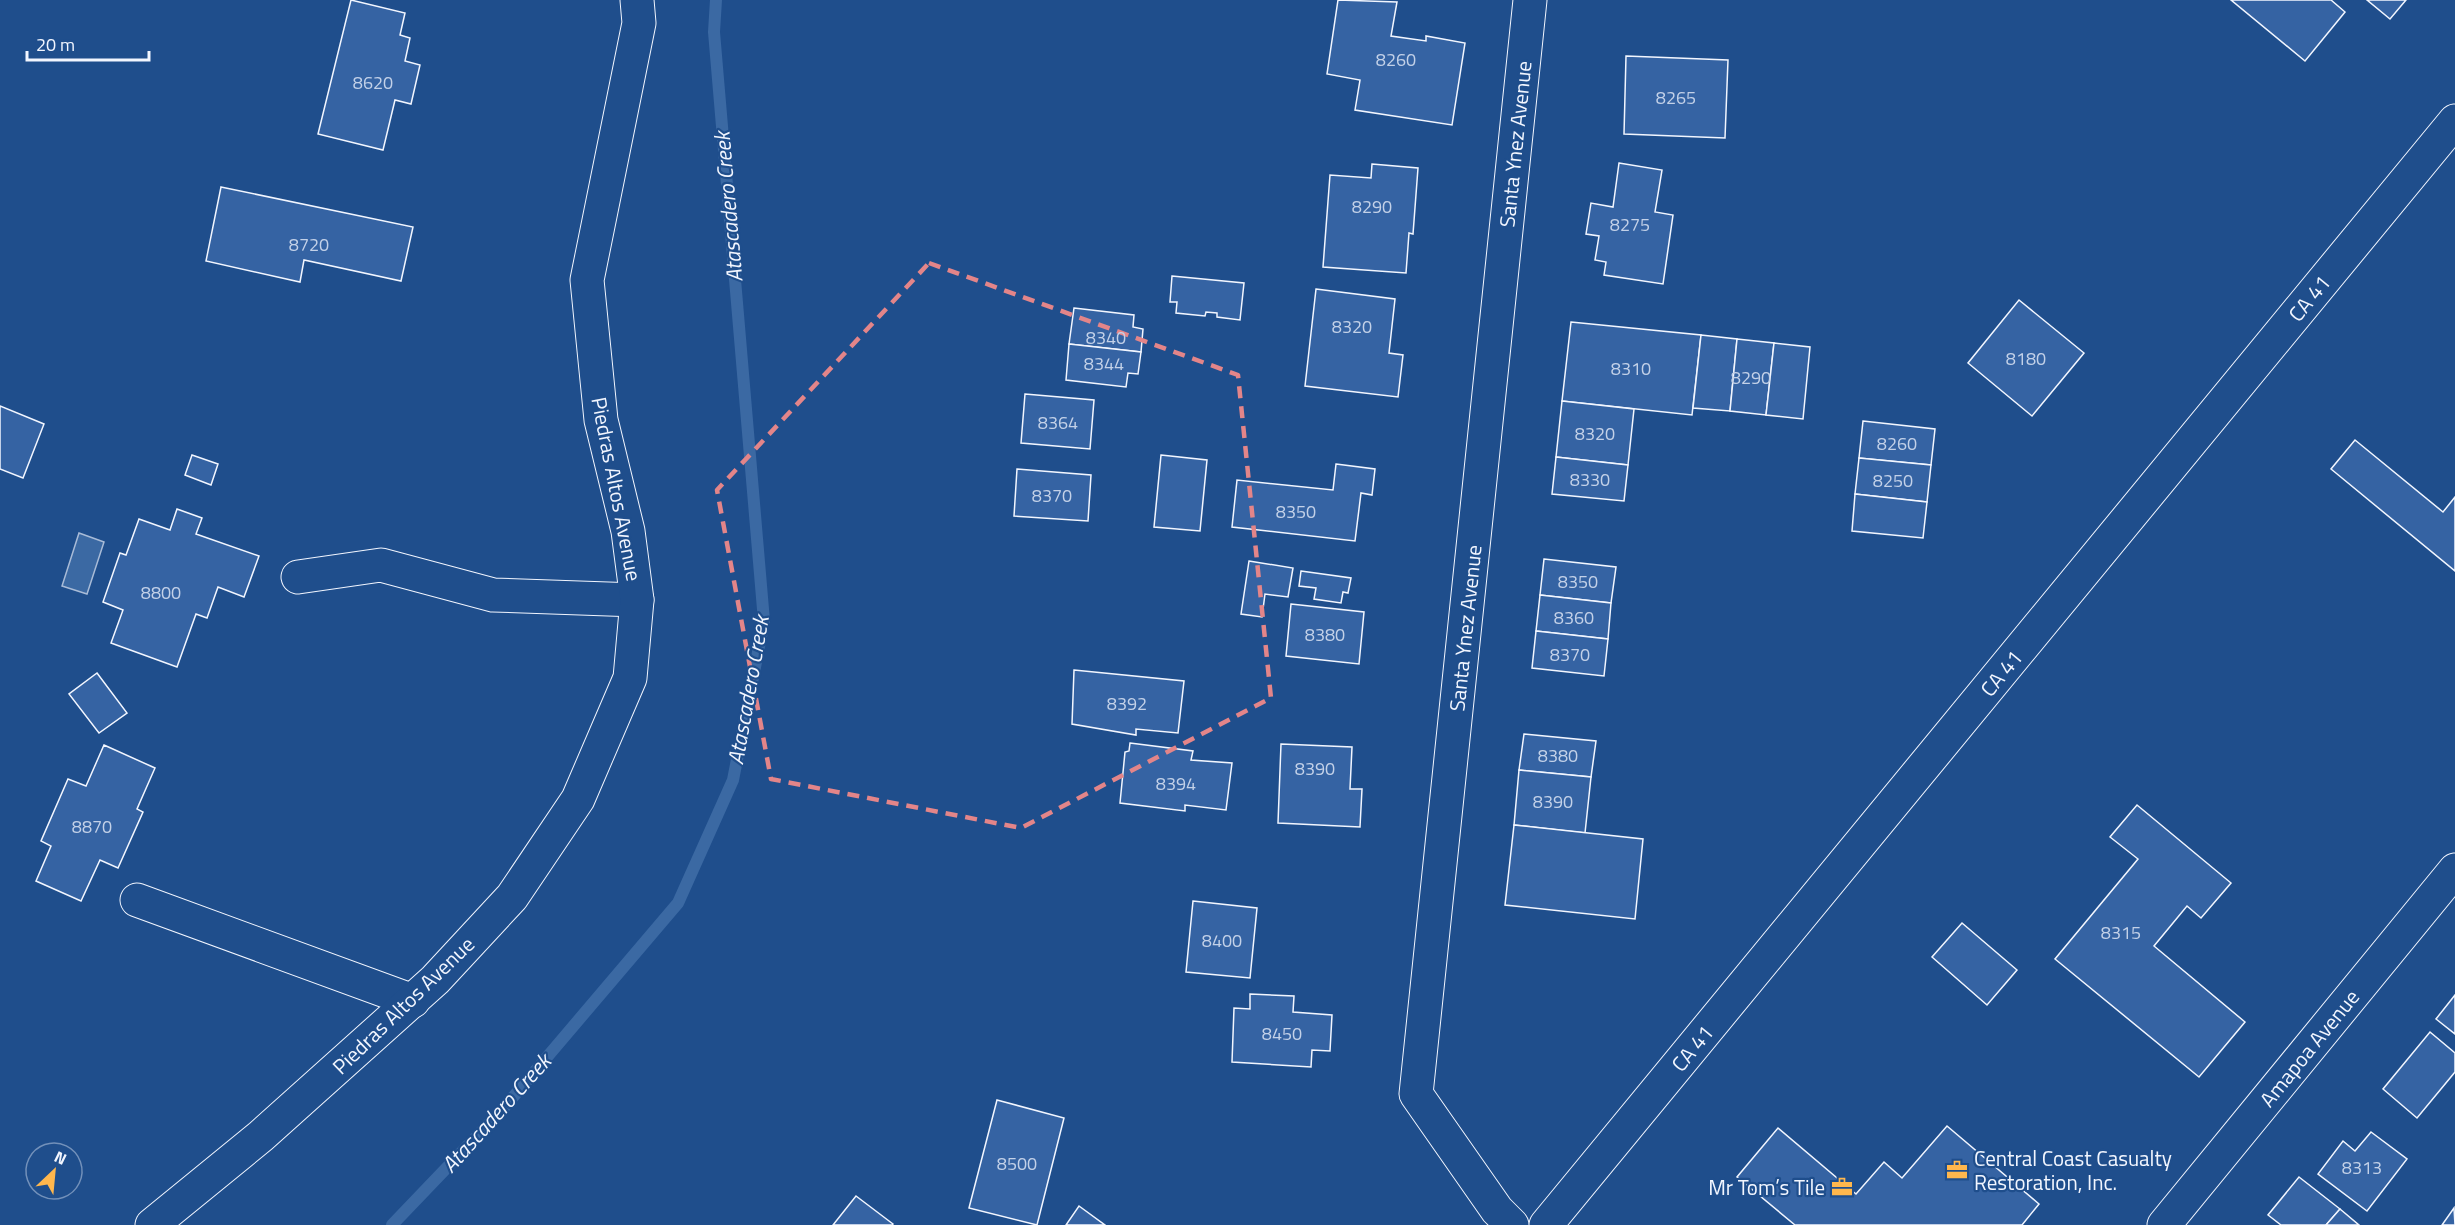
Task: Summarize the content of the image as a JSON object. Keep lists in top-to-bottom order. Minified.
{"streets":{"street":["Santa Ynez Avenue","CA 41","Piedras Altos Avenue","Amapoa Avenue"]},"water":["Atascadero Creek"],"places":{"office":["Central Coast Casualty Restoration, Inc.","Mr Tom’s Tile"]},"house_numbers":["8260","8620","8265","8290","8275","8720","8320","8340","8180","8344","8310","8290","8364","8320","8260","8330","8250","8370","8350","8350","8800","8360","8380","8370","8392","8380","8390","8394","8390","8870","8315","8400","8450","8500","8313"],"scale_bar":"20 m","north":"top right"}
